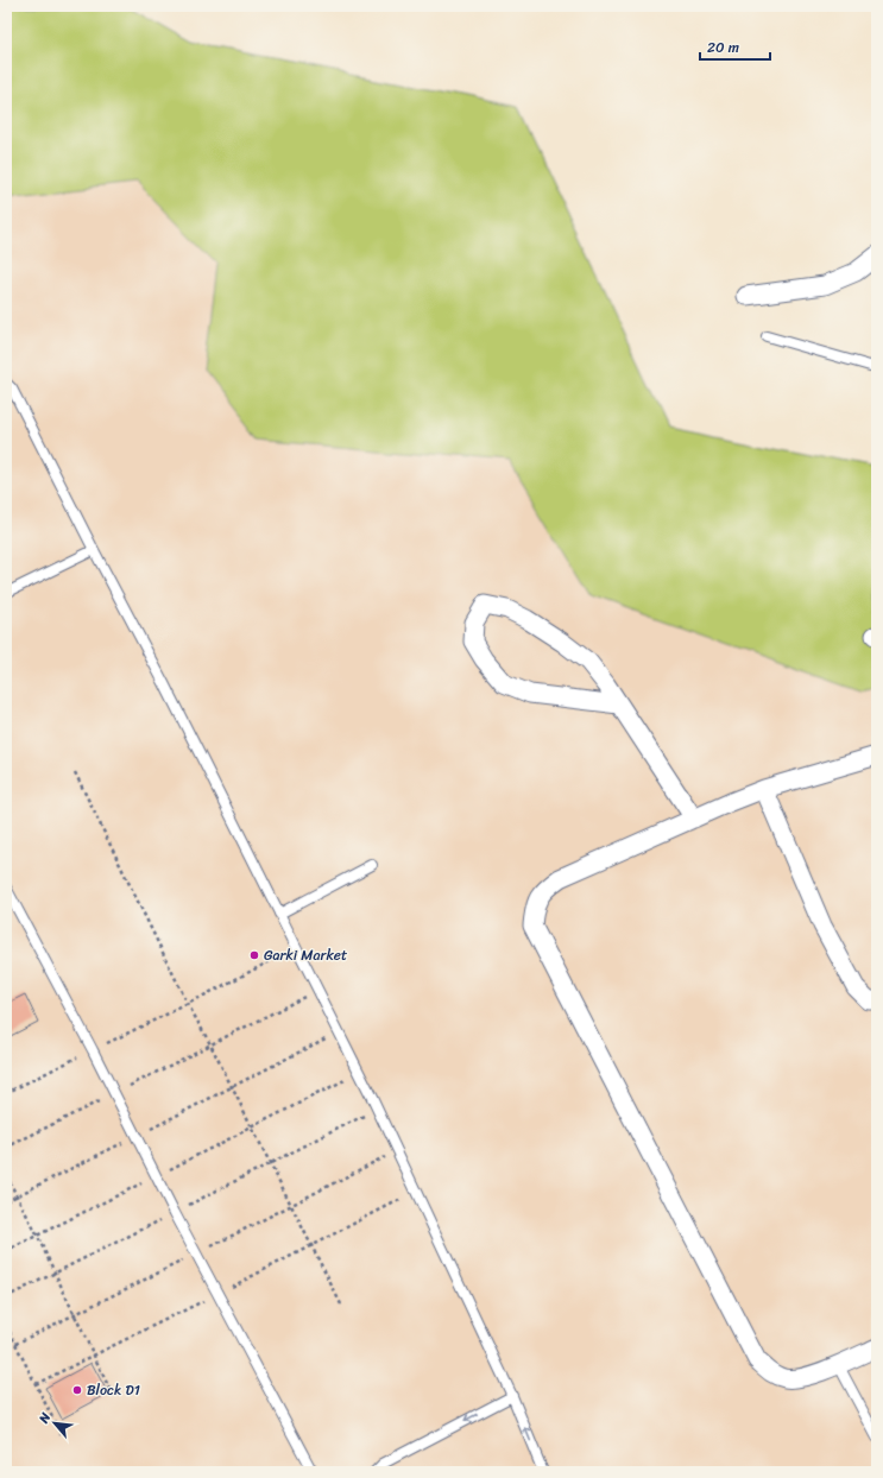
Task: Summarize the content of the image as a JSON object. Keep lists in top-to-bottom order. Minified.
{"places":["Garki Market","Block D1"],"scale_bar":"20 m","north":"top left"}
